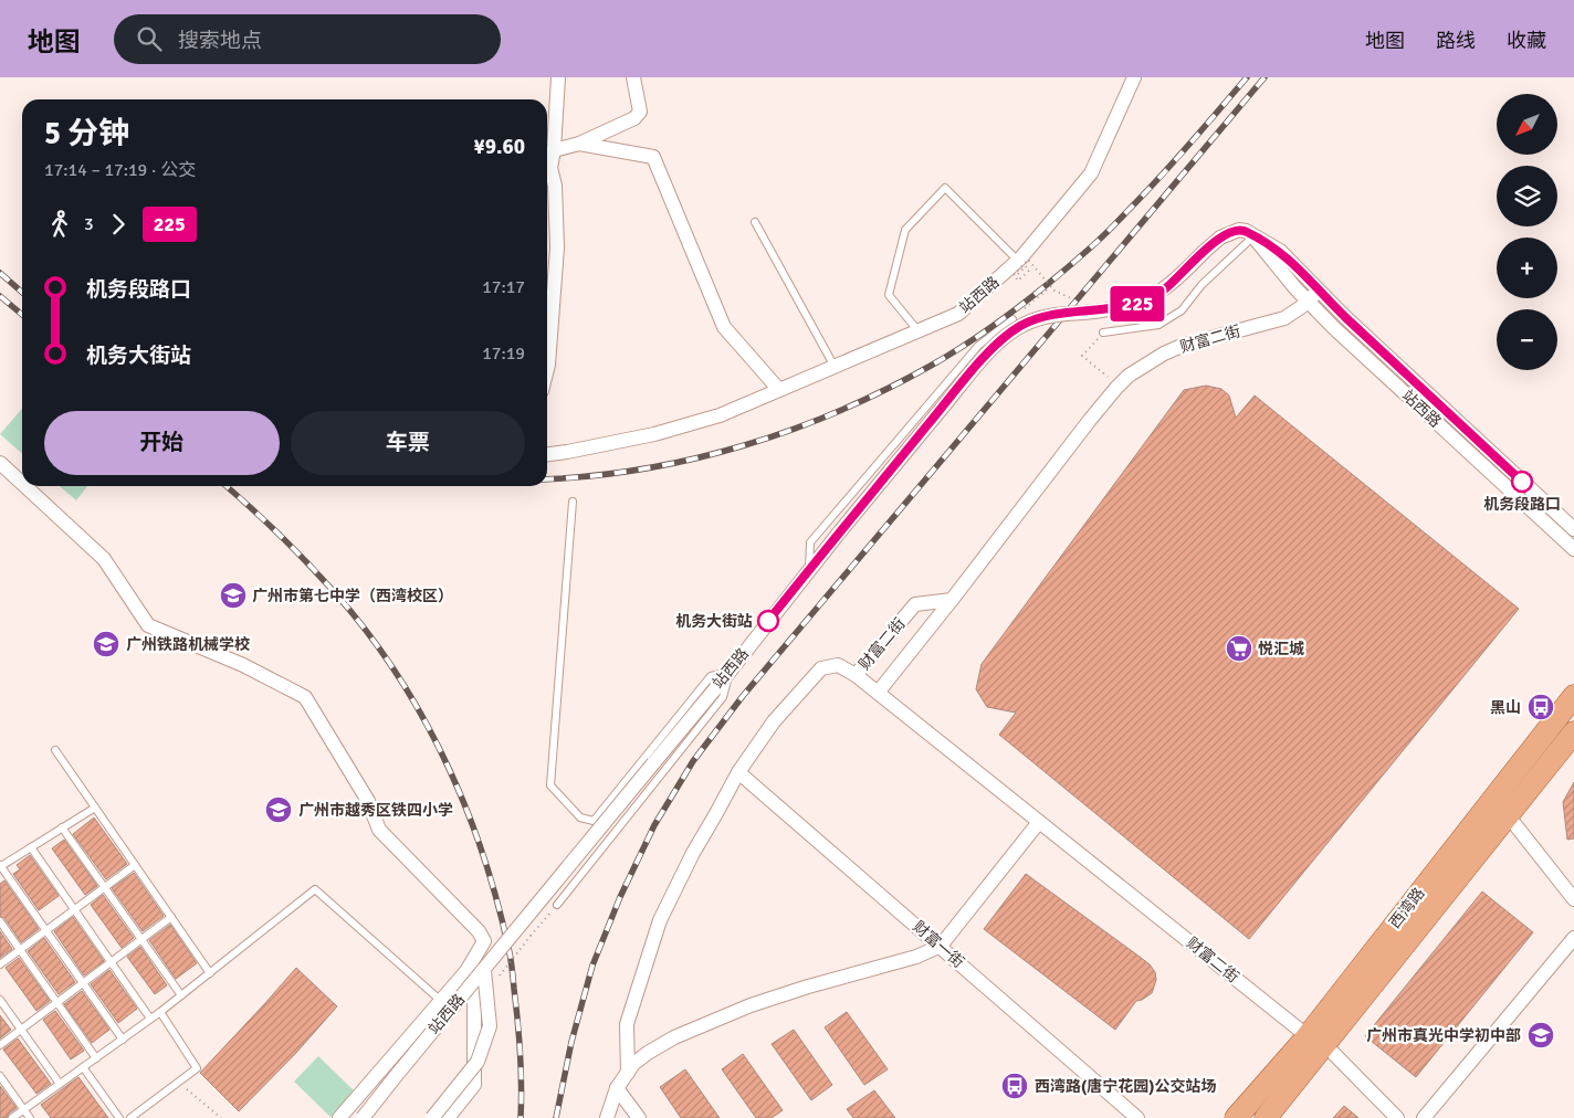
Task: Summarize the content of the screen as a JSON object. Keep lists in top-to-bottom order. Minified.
{"streets":{"main road":["西湾路"],"street":["站西路","财富二街","财富一街"]},"crossings":[["站西路","财富二街"],["财富二街","西湾路"]],"places":{"other":["机务段路口","机务大街站"],"school or university":["广州市第七中学（西湾校区）","广州铁路机械学校","广州市越秀区铁四小学","广州市真光中学初中部"],"supermarket":["悦汇城"],"bus stop":["黑山","西湾路(唐宁花园)公交站场"]},"lines":["bus line 225"],"north":"bottom left","page":{"header":"地图","search":"搜索地点","nav":["地图","路线","收藏"],"on_map":"225","map_buttons":["+","−"],"heading":["5 分钟","17:14 – 17:19 · 公交","¥9.60"],"legs":["3","225"],"list":[{"name":"机务段路口","value":"17:17"},{"name":"机务大街站","value":"17:19"}],"buttons":["开始","车票"]}}
